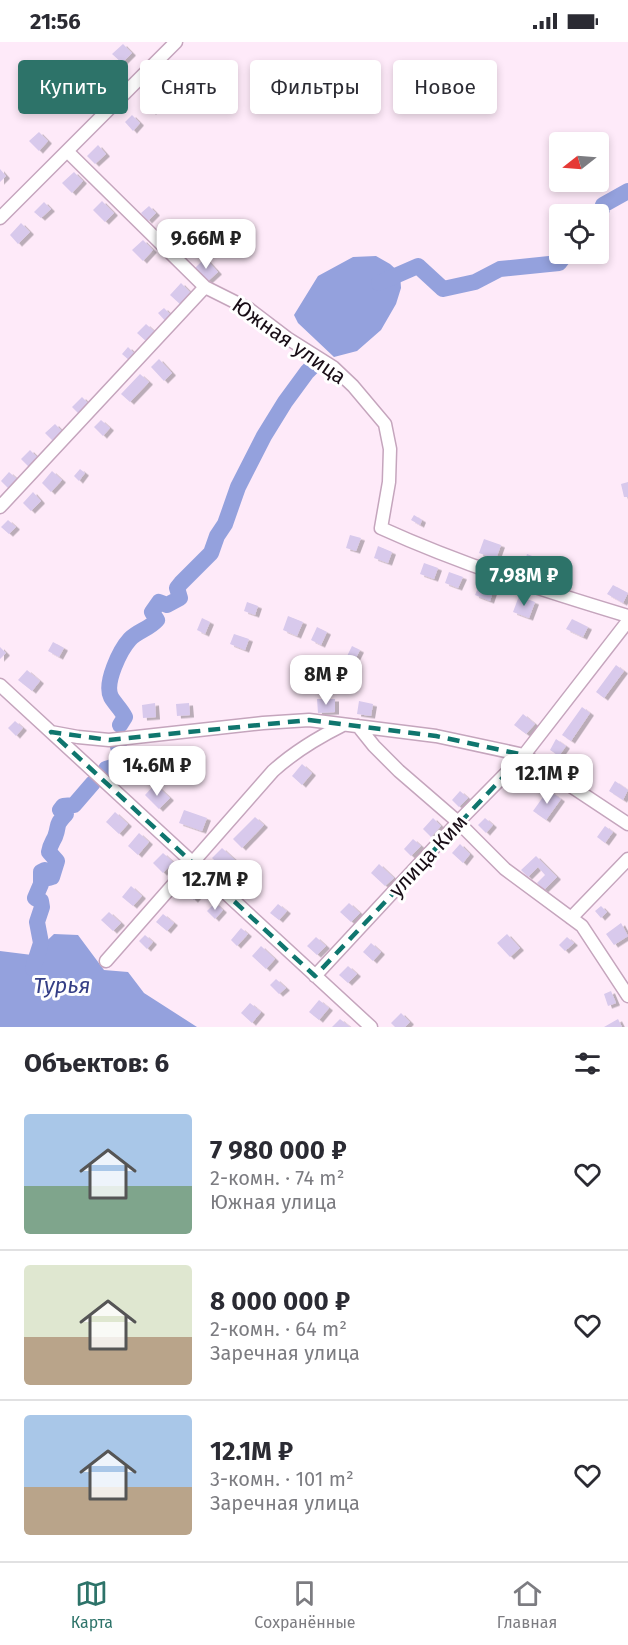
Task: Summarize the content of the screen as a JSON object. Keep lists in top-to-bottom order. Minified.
{"streets":{"street":["Южная улица","улица Ким"]},"water":["Турья"],"north":"left","page":{"status":"21:56","chip":["Купить","Снять","Фильтры","Новое"],"price":["9.66M ₽","7.98M ₽","8M ₽","14.6M ₽","12.1M ₽","12.7M ₽"],"heading":"Объектов: 6","list":[{"name":"7 980 000 ₽","note":"2-комн. · 74 m² · Южная улица"},{"name":"8 000 000 ₽","note":"2-комн. · 64 m² · Заречная улица"},{"name":"12.1M ₽","note":"3-комн. · 101 m² · Заречная улица"}],"tabs":["Карта","Сохранённые","Главная"]}}
